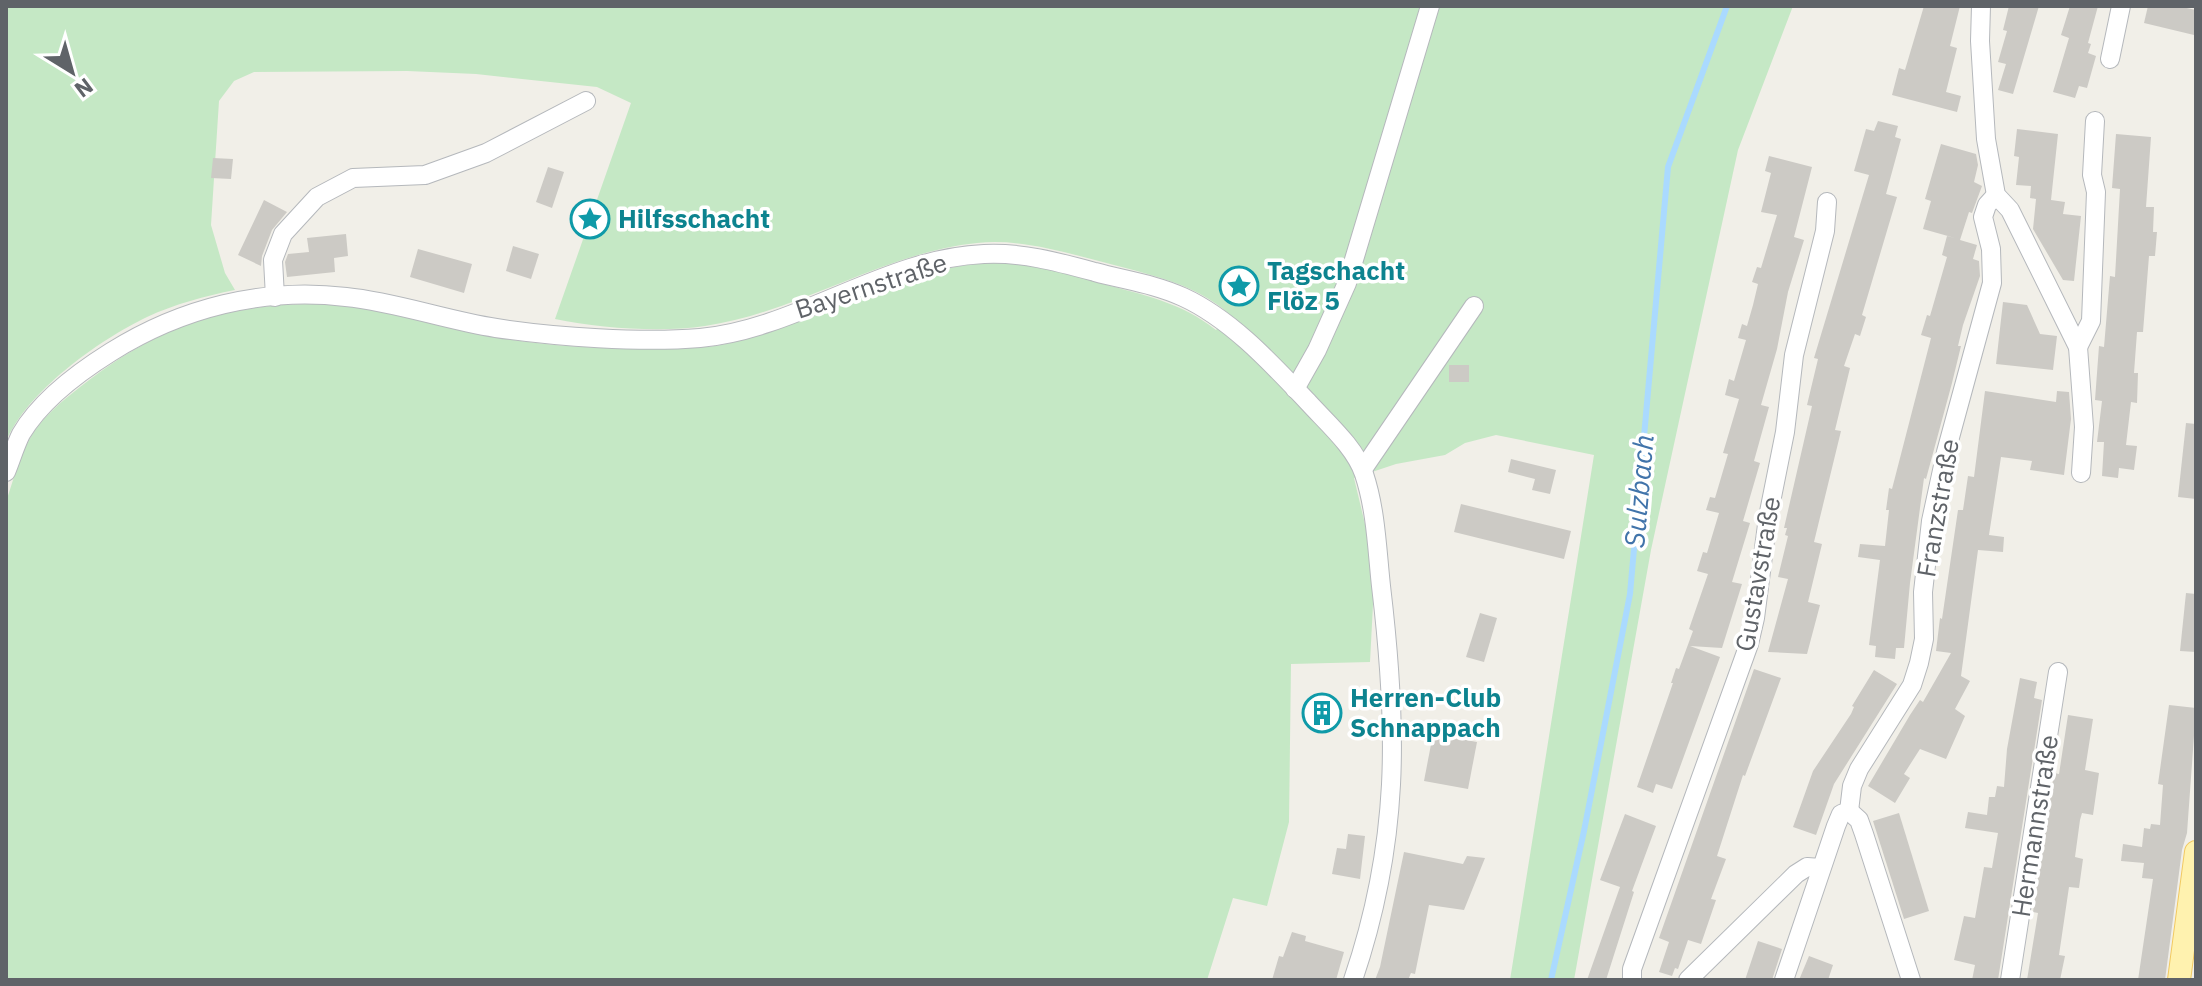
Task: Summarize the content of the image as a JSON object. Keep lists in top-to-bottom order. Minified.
{"streets":{"street":["Bayernstraße","Franzstraße","Gustavstraße","Hermannstraße"]},"water":["Sulzbach"],"places":{"place":["Hilfsschacht","Tagschacht Flöz 5"],"building":["Herren-Club Schnappach"]},"north":"bottom right"}
